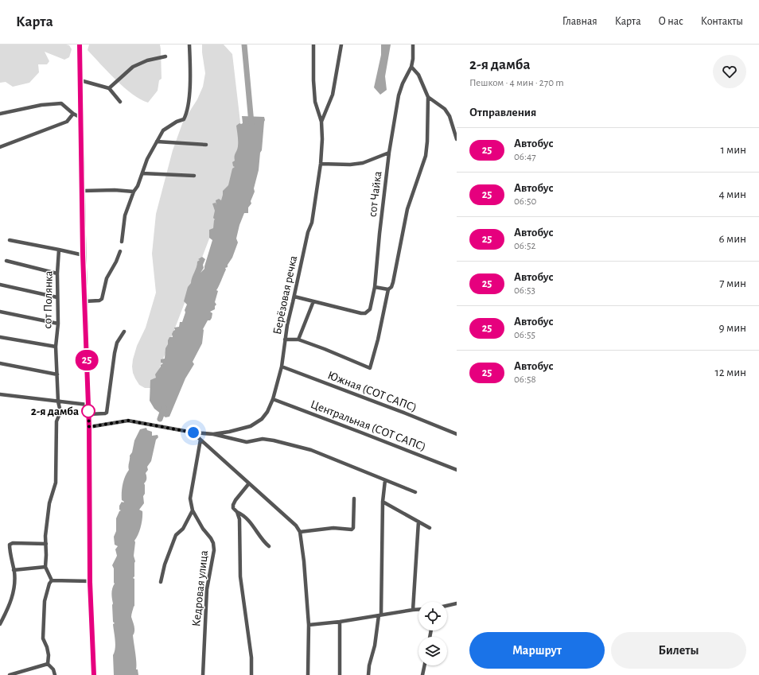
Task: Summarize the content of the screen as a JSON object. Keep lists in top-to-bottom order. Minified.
{"streets":{"street":["сот Чайка","Берёзовая речка","сот Полянка","Южная (СОТ САПС)","Центральная (СОТ САПС)","Кедровая улица"]},"crossings":[["Берёзовая речка","Южная (СОТ САПС)"],["Берёзовая речка","Центральная (СОТ САПС)"]],"places":["2-я дамба"],"lines":["bus line 25"],"page":{"header":"Карта","nav":["Главная","Карта","О нас","Контакты"],"on_map":"25","heading":[["2-я дамба","Пешком · 4 мин · 270 m"],"Отправления"],"list":[{"mark":"25","name":"Автобус","note":"06:47","value":"1 мин"},{"mark":"25","name":"Автобус","note":"06:50","value":"4 мин"},{"mark":"25","name":"Автобус","note":"06:52","value":"6 мин"},{"mark":"25","name":"Автобус","note":"06:53","value":"7 мин"},{"mark":"25","name":"Автобус","note":"06:55","value":"9 мин"},{"mark":"25","name":"Автобус","note":"06:58","value":"12 мин"}],"buttons":["Маршрут","Билеты"]}}
